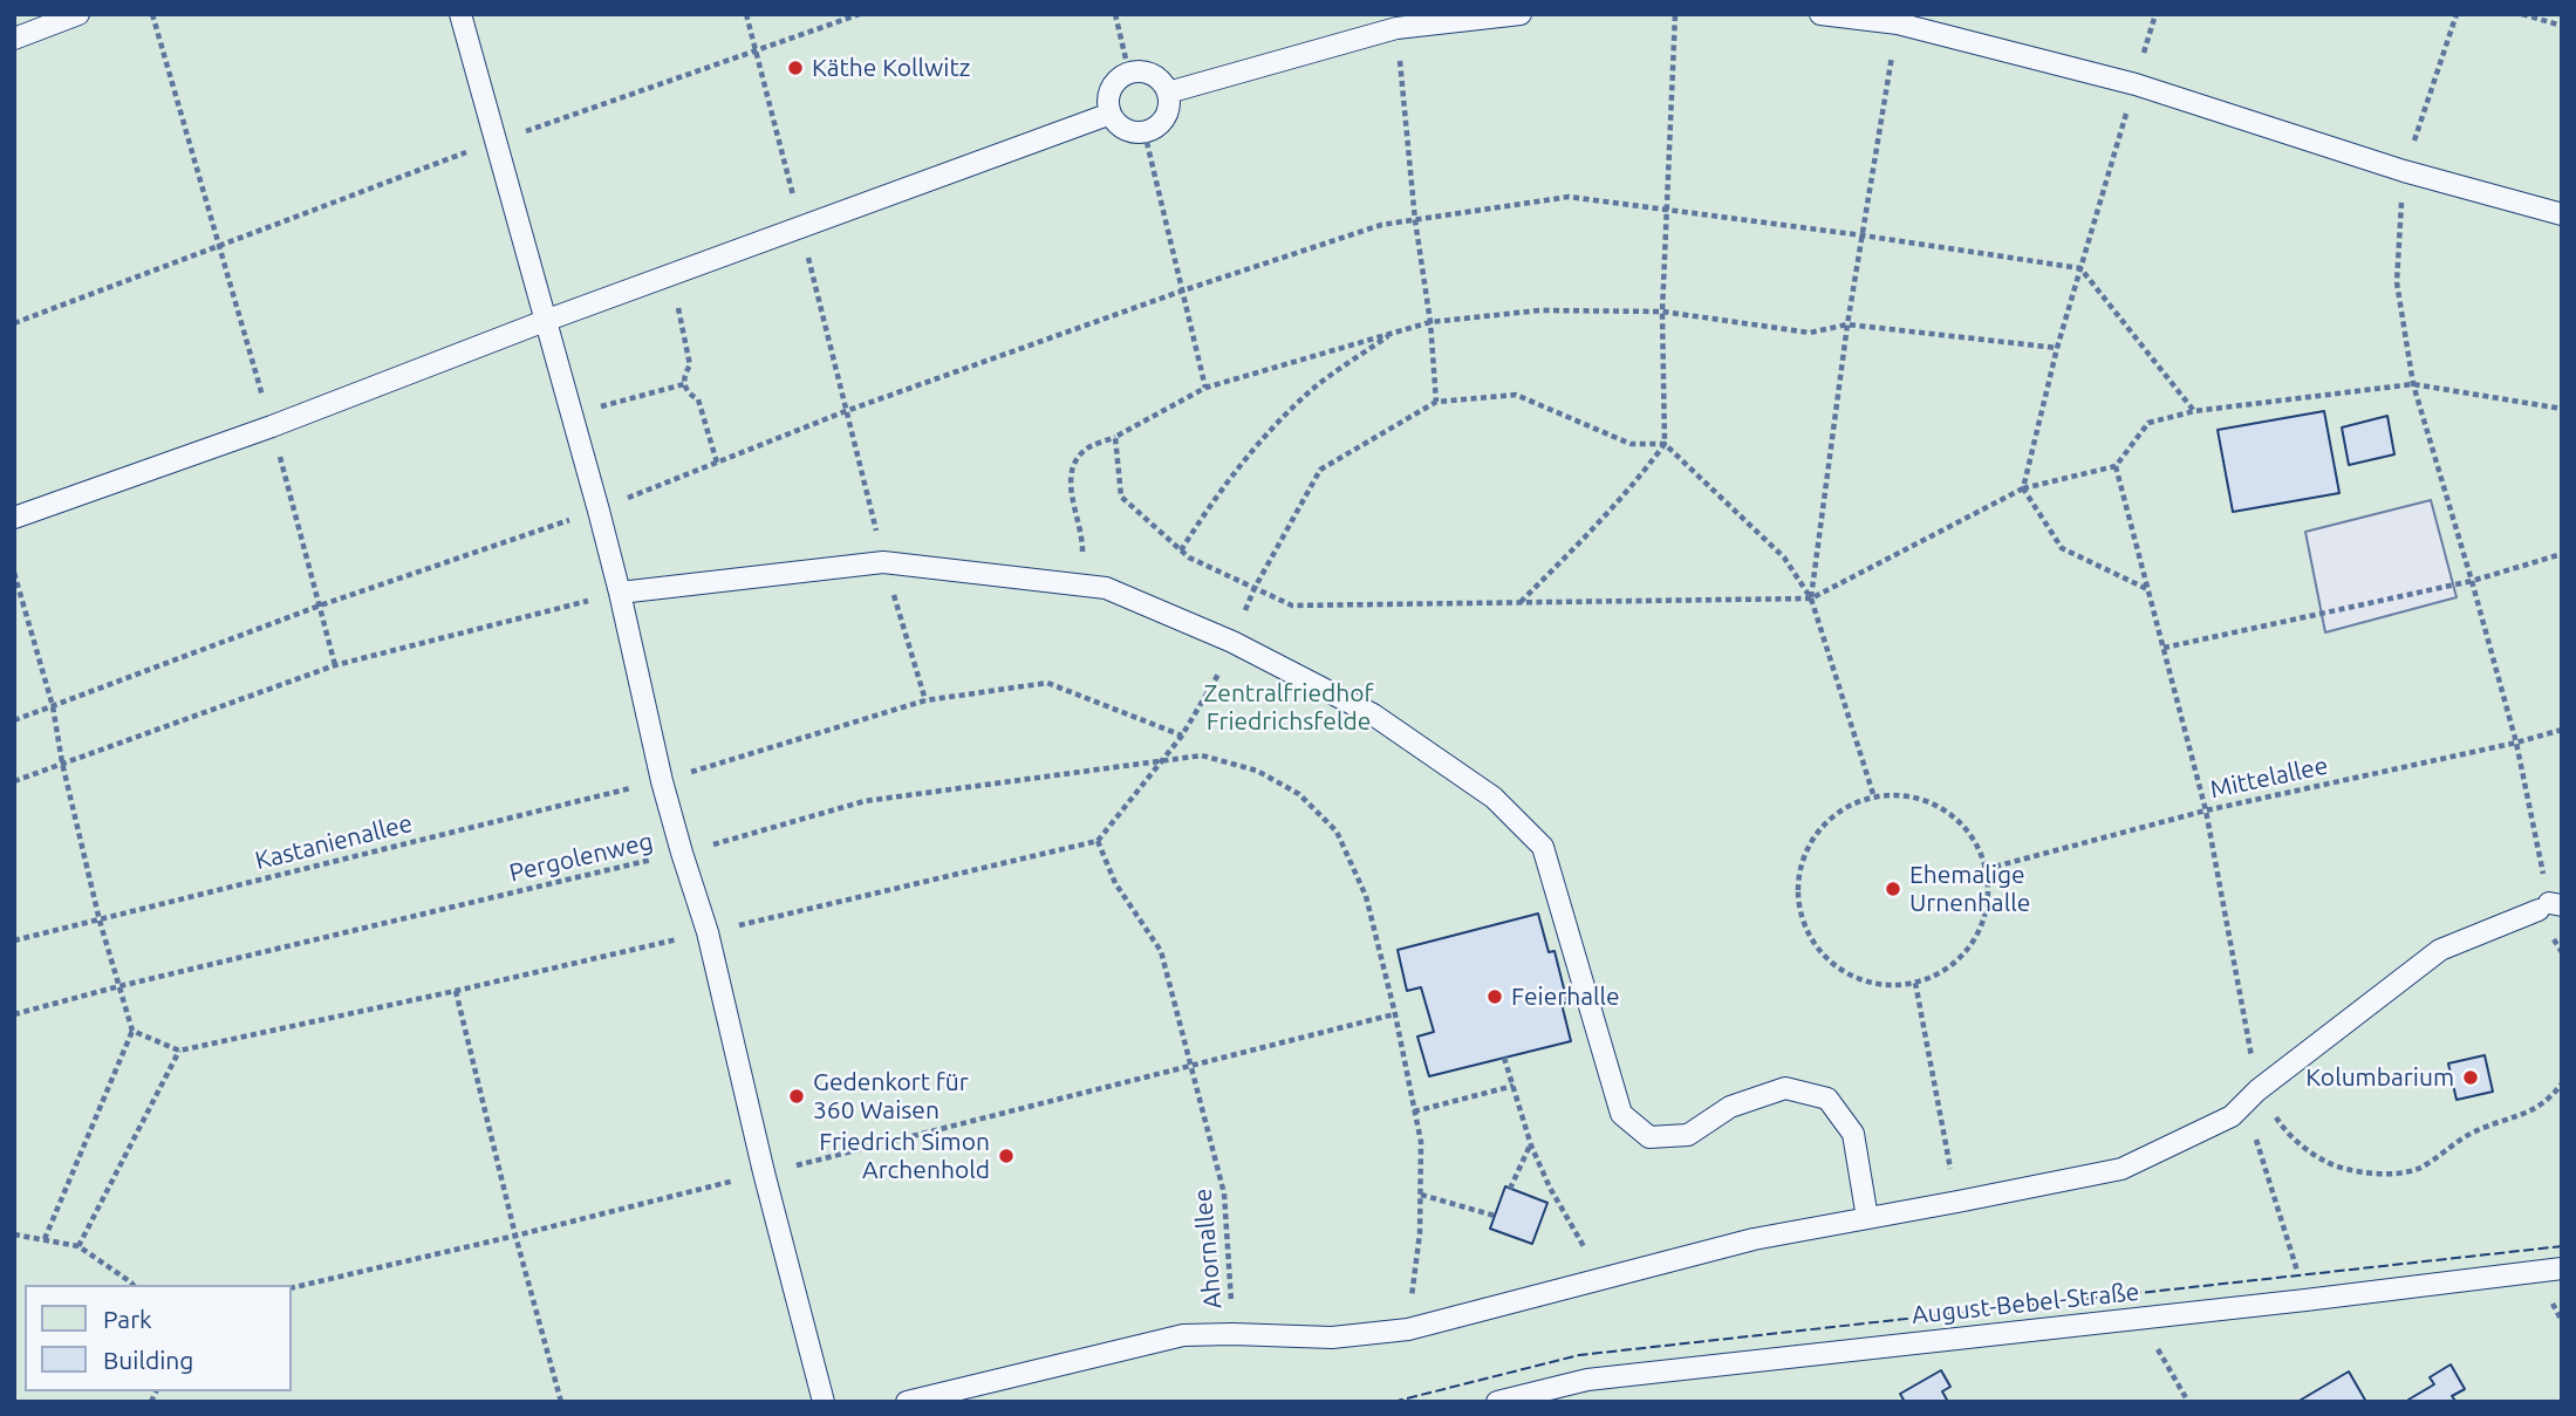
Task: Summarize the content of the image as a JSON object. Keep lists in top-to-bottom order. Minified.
{"streets":{"lane":["August-Bebel-Straße"],"path":["Mittelallee","Kastanienallee","Pergolenweg","Ahornallee"]},"parks":["Zentralfriedhof Friedrichsfelde"],"places":["Käthe Kollwitz","Ehemalige Urnenhalle","Feierhalle","Kolumbarium","Gedenkort für 360 Waisen","Friedrich Simon Archenhold"],"legend":["Park","Building"]}
